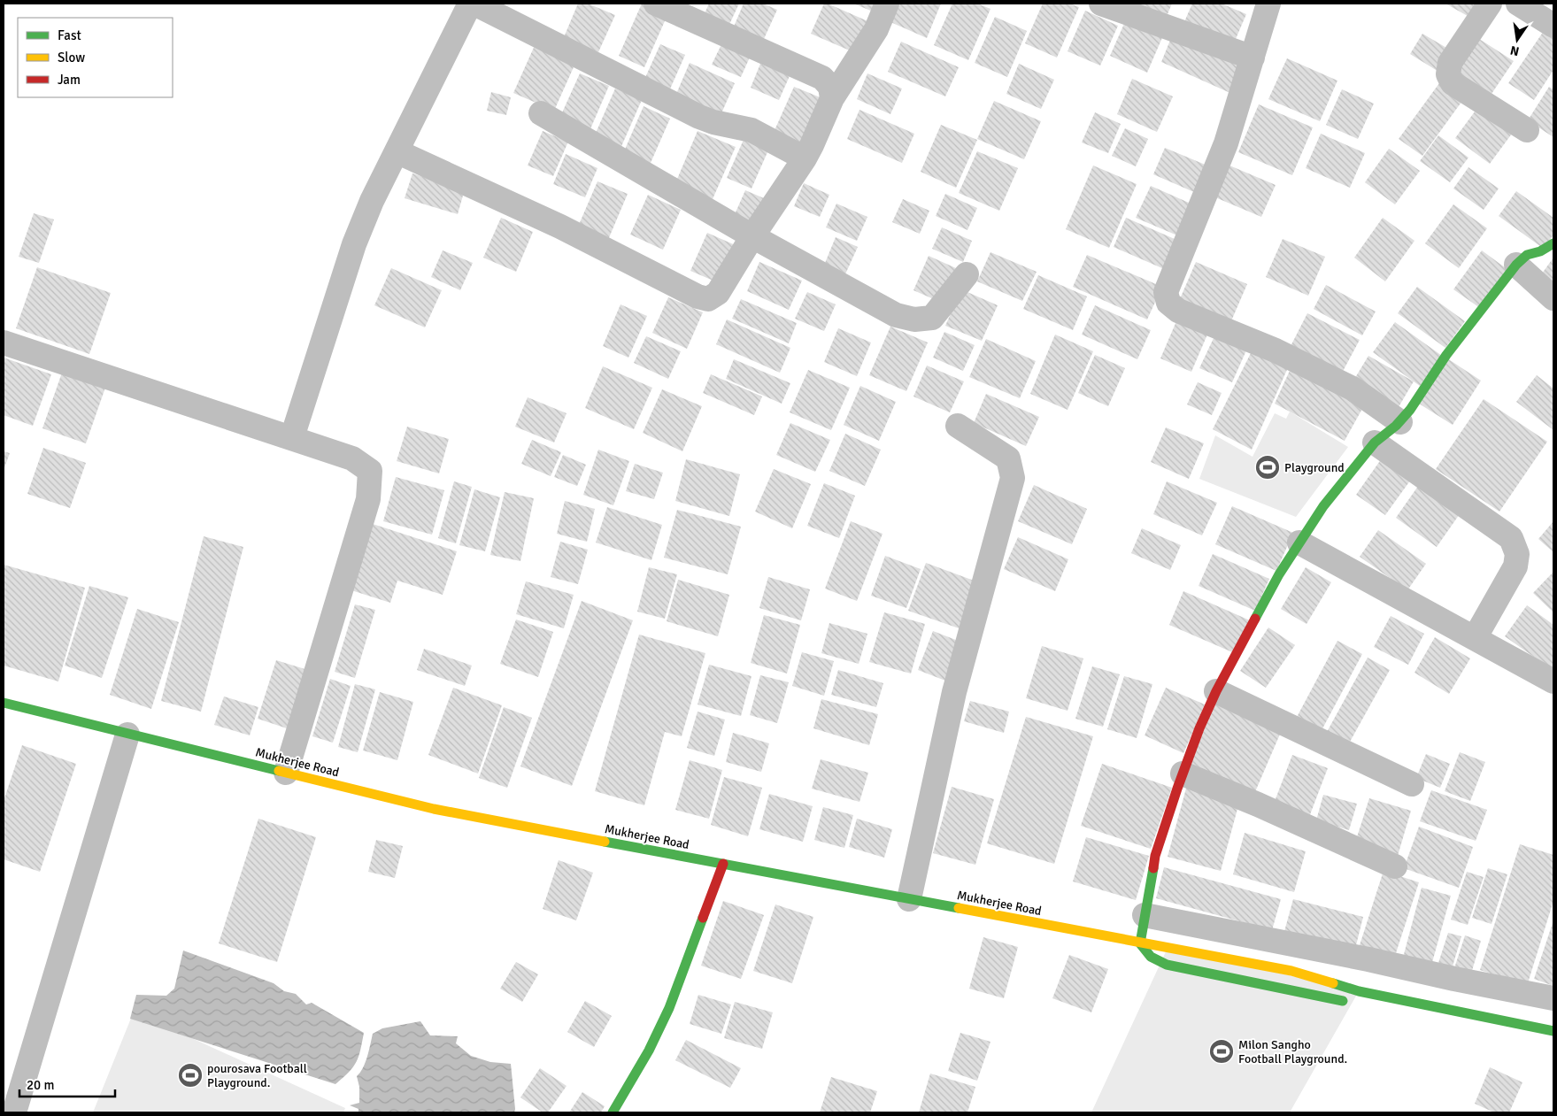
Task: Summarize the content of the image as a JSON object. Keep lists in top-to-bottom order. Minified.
{"streets":{"main road":["Mukherjee Road"]},"places":{"sports":["Playground","Milon Sangho Football Playground.","pourosava Football Playground."]},"legend":["Fast","Slow","Jam"],"scale_bar":"20 m","north":"bottom"}
